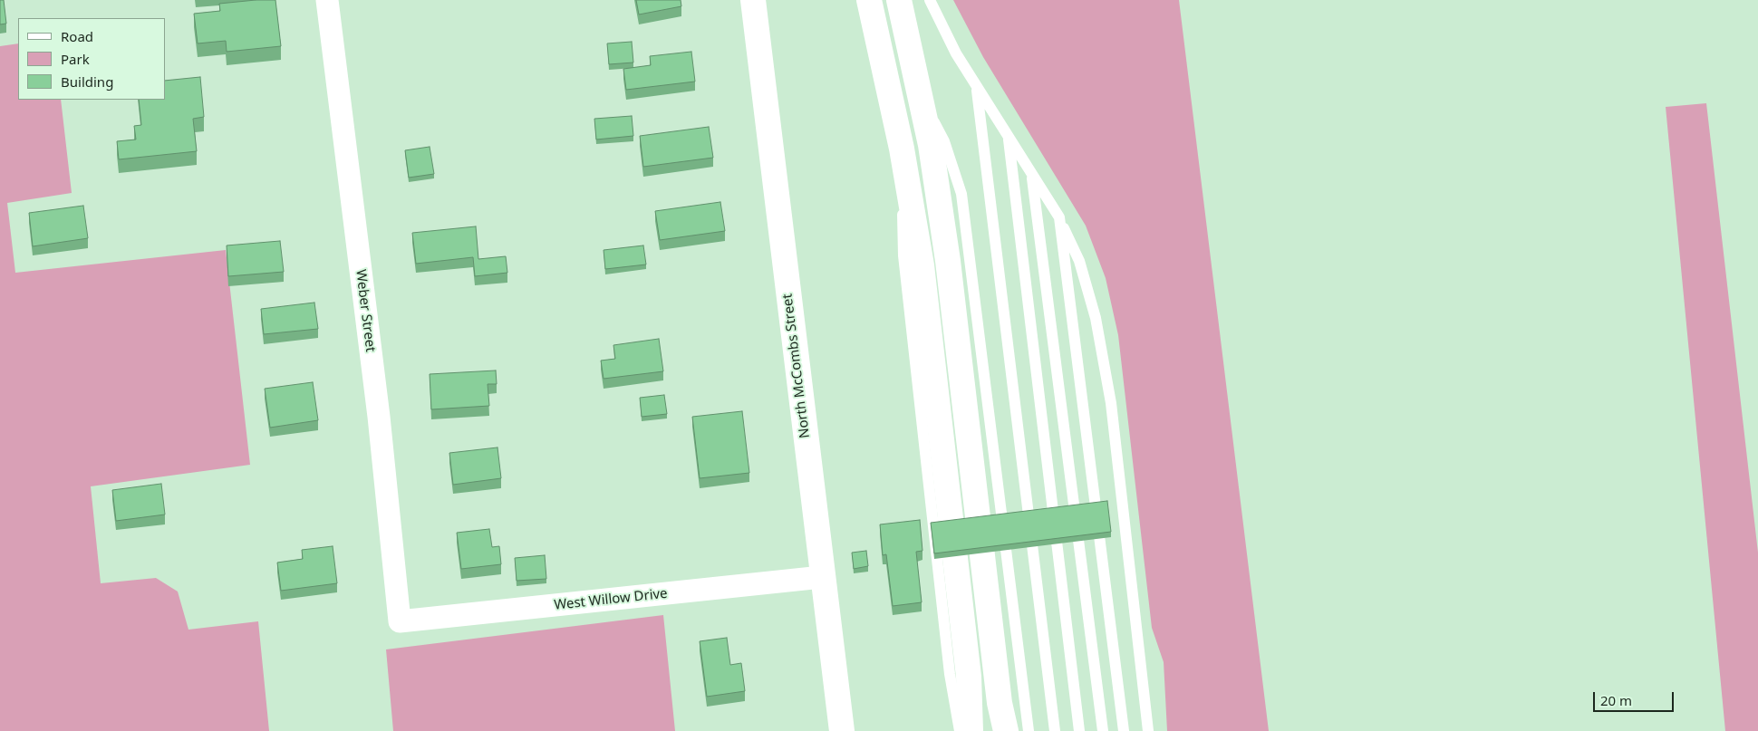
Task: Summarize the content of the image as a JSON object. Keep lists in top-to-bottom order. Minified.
{"streets":{"main road":["North McCombs Street"],"street":["Weber Street","West Willow Drive"]},"crossings":[["Weber Street","West Willow Drive"],["North McCombs Street","West Willow Drive"]],"legend":["Road","Park","Building"],"scale_bar":"20 m"}
